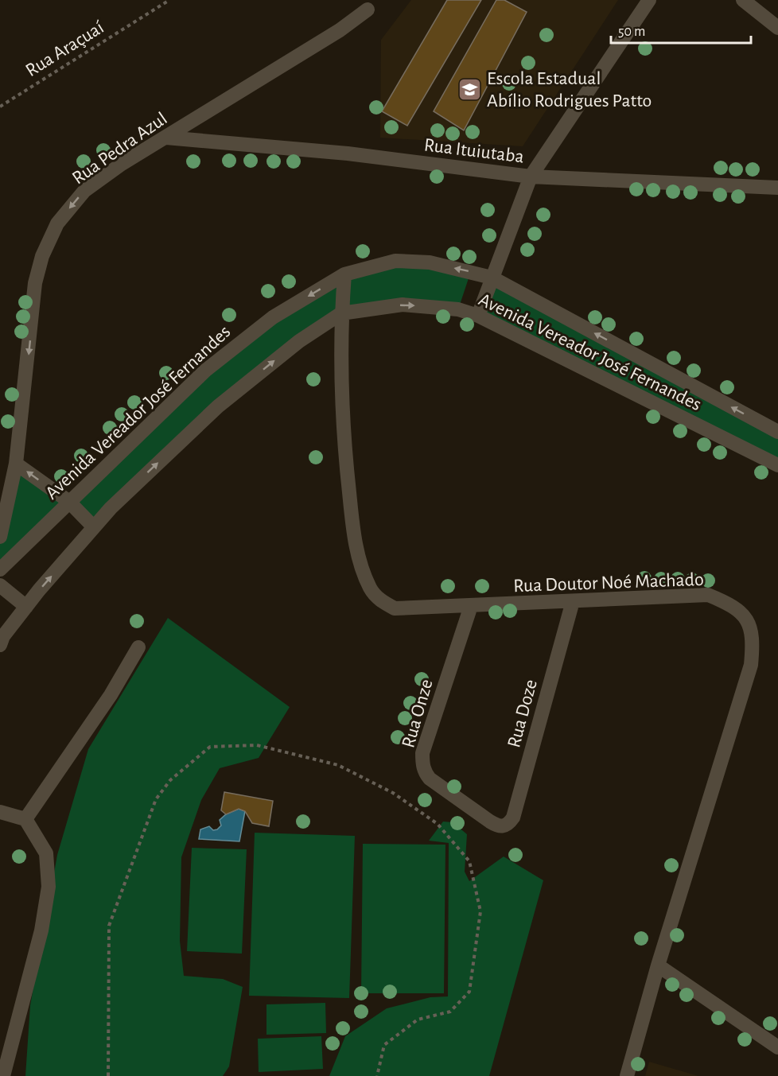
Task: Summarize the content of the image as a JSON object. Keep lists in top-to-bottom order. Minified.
{"streets":{"street":["Rua Pedra Azul","Rua Ituiutaba","Avenida Vereador José Fernandes","Rua Doutor Noé Machado","Rua Onze","Rua Doze"],"path":["Rua Araçuaí"]},"crossings":[["Rua Pedra Azul","Rua Ituiutaba"],["Avenida Vereador José Fernandes","Rua Doutor Noé Machado"],["Rua Doutor Noé Machado","Rua Onze"],["Rua Doutor Noé Machado","Rua Doze"],["Rua Onze","Rua Doze"]],"one_way":["Rua Pedra Azul"],"places":{"school or university":["Escola Estadual Abílio Rodrigues Patto"]},"scale_bar":"50 m"}
